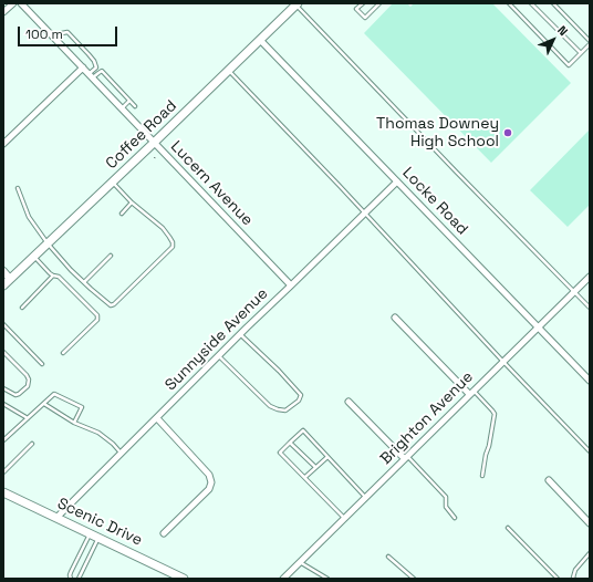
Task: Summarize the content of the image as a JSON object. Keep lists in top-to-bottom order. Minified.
{"streets":{"main road":["Coffee Road","Scenic Drive"],"street":["Lucern Avenue","Locke Road","Sunnyside Avenue","Brighton Avenue"]},"crossings":[["Coffee Road","Lucern Avenue"],["Coffee Road","Locke Road"],["Lucern Avenue","Sunnyside Avenue"],["Locke Road","Sunnyside Avenue"],["Locke Road","Brighton Avenue"],["Sunnyside Avenue","Scenic Drive"]],"places":["Thomas Downey High School"],"scale_bar":"100 m","north":"top right"}
